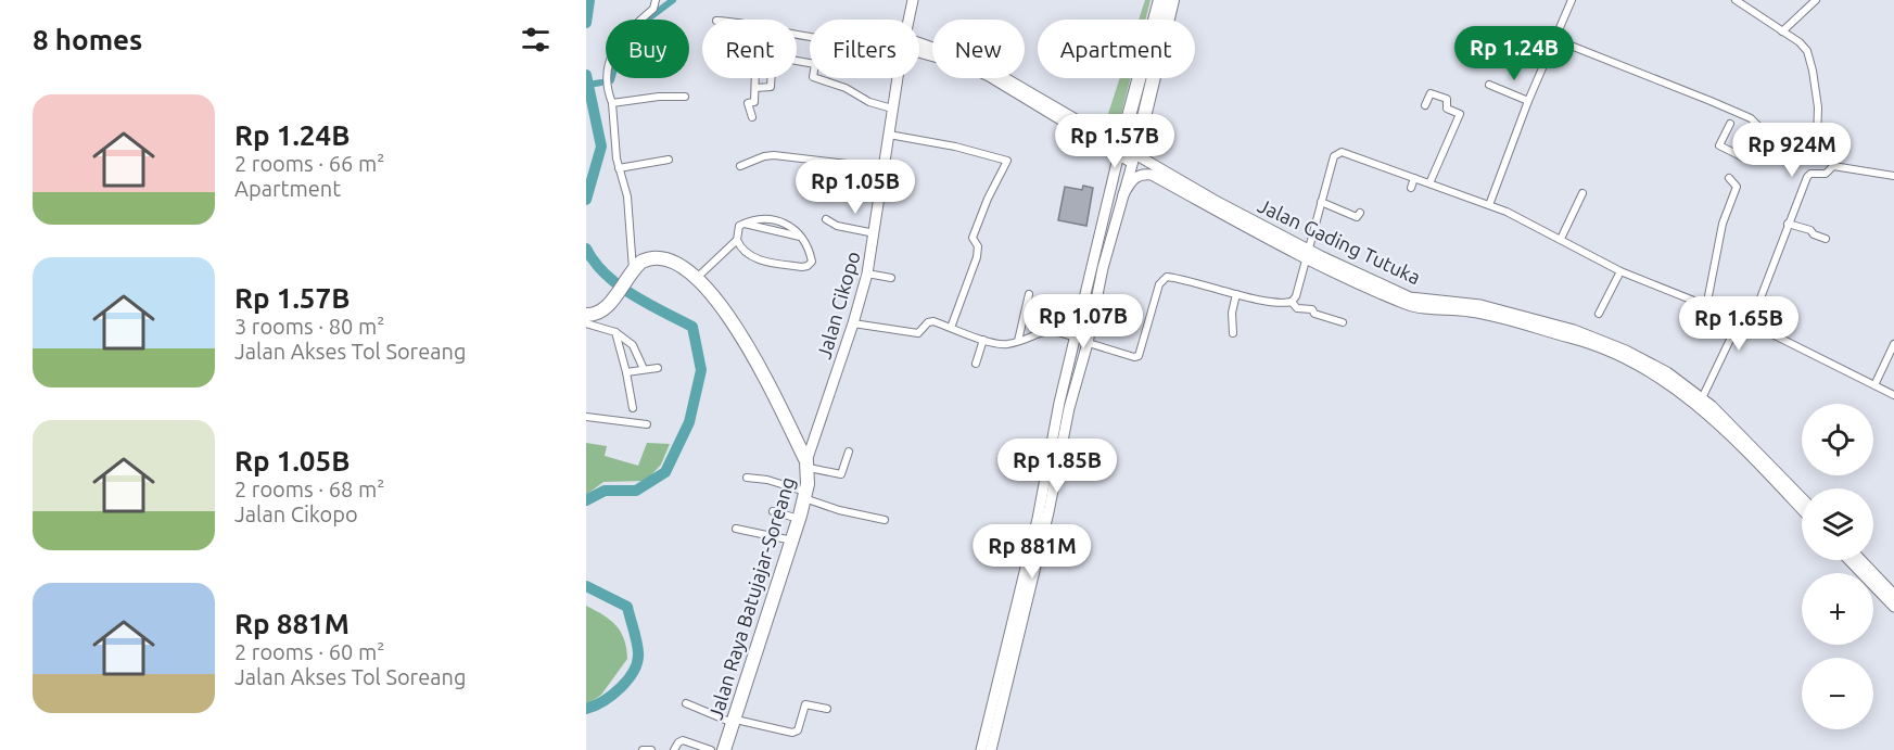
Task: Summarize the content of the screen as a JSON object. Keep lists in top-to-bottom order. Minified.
{"streets":{"highway":["Jalan Raya Batujajar-Soreang"],"main road":["Jalan Gading Tutuka","Jalan Cikopo"]},"crossings":[["Jalan Cikopo","Jalan Raya Batujajar-Soreang"]],"page":{"heading":"8 homes","chip":["Buy","Rent","Filters","New","Apartment"],"price":["Rp 1.24B","Rp 1.57B","Rp 924M","Rp 1.05B","Rp 1.07B","Rp 1.65B","Rp 1.85B","Rp 881M"],"list":[{"name":"Rp 1.24B","note":"2 rooms · 66 m² · Apartment"},{"name":"Rp 1.57B","note":"3 rooms · 80 m² · Jalan Akses Tol Soreang"},{"name":"Rp 1.05B","note":"2 rooms · 68 m² · Jalan Cikopo"},{"name":"Rp 881M","note":"2 rooms · 60 m² · Jalan Akses Tol Soreang"}],"map_buttons":["+","−"]}}
